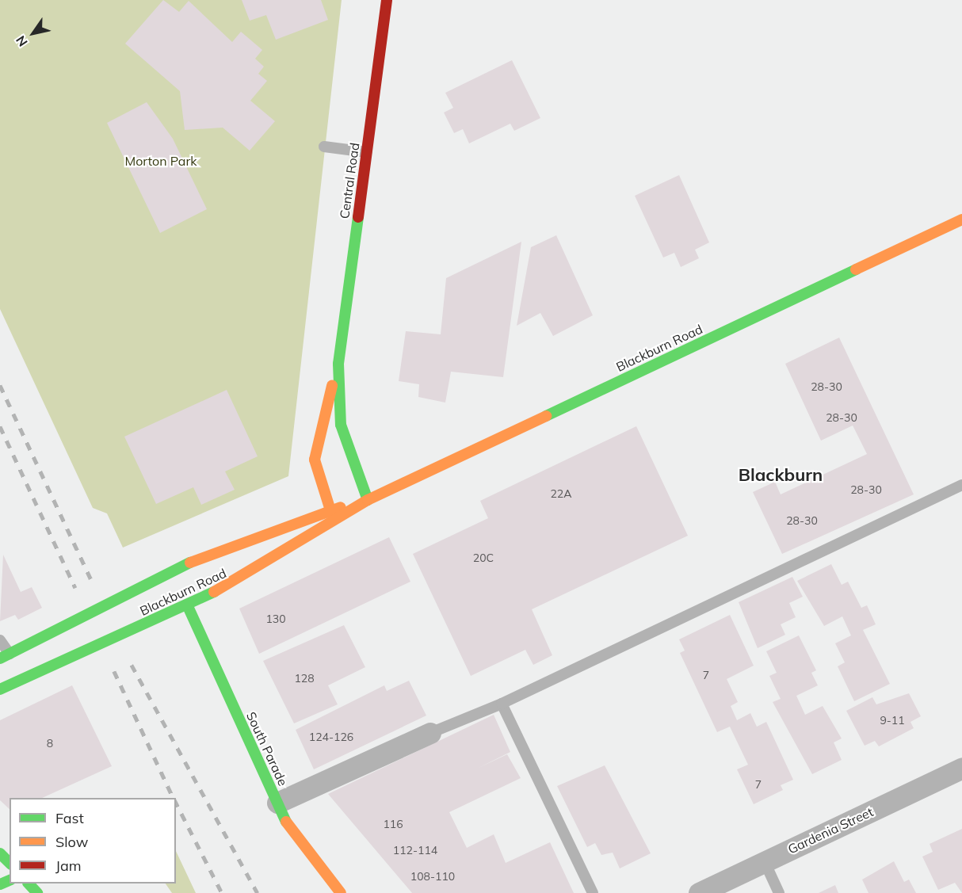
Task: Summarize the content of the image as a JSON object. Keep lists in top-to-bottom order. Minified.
{"streets":{"main road":["Central Road","Blackburn Road","South Parade"],"street":["Gardenia Street"]},"crossings":[["Central Road","Blackburn Road"],["Blackburn Road","South Parade"]],"districts":["Blackburn"],"parks":["Morton Park"],"house_numbers":["28-30","28-30","28-30","22A","28-30","20C","130","7","128","9-11","124-126","8","7","116","112-114","108-110"],"legend":["Fast","Slow","Jam"],"north":"bottom left"}
